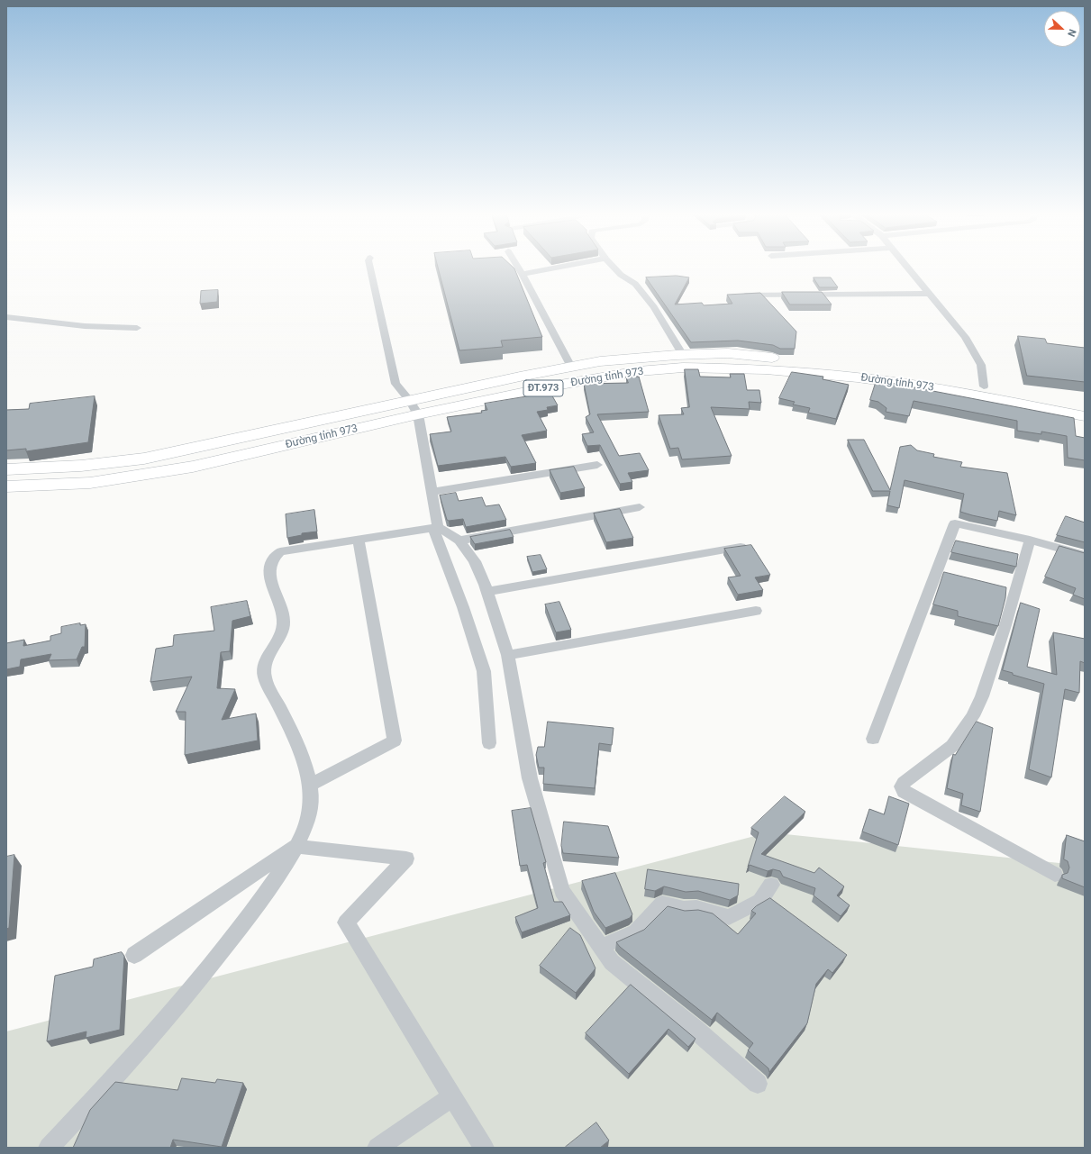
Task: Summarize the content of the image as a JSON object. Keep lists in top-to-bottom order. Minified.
{"streets":{"main road":["Đường tỉnh 973","ĐT.973"]},"north":"right"}
